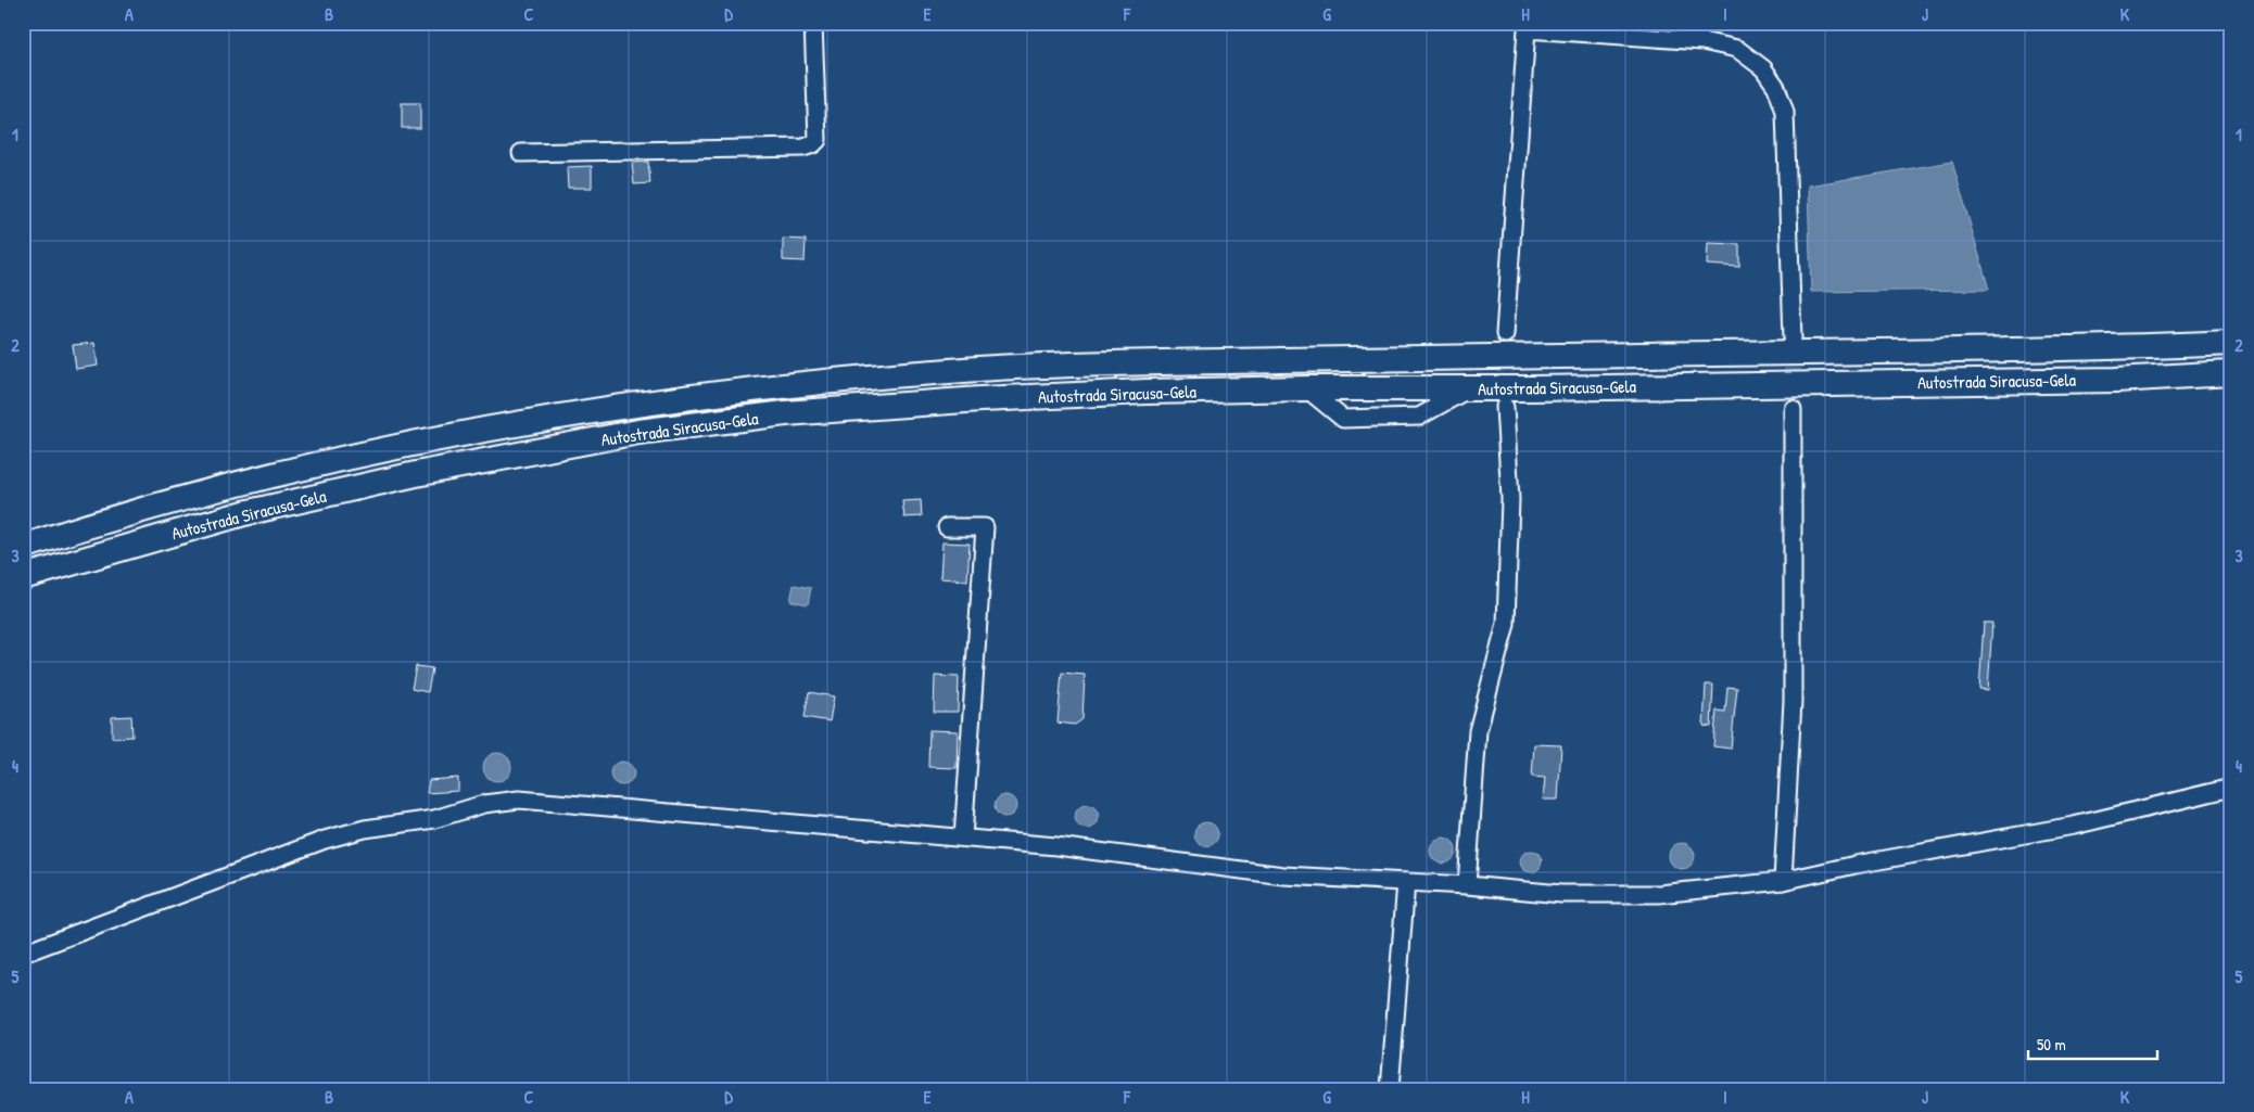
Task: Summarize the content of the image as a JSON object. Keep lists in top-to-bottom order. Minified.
{"streets":{"highway":["Autostrada Siracusa-Gela"]},"scale_bar":"50 m","grid":{"columns":["A","B","C","D","E","F","G","H","I","J","K"],"rows":["1","2","3","4","5"]}}
